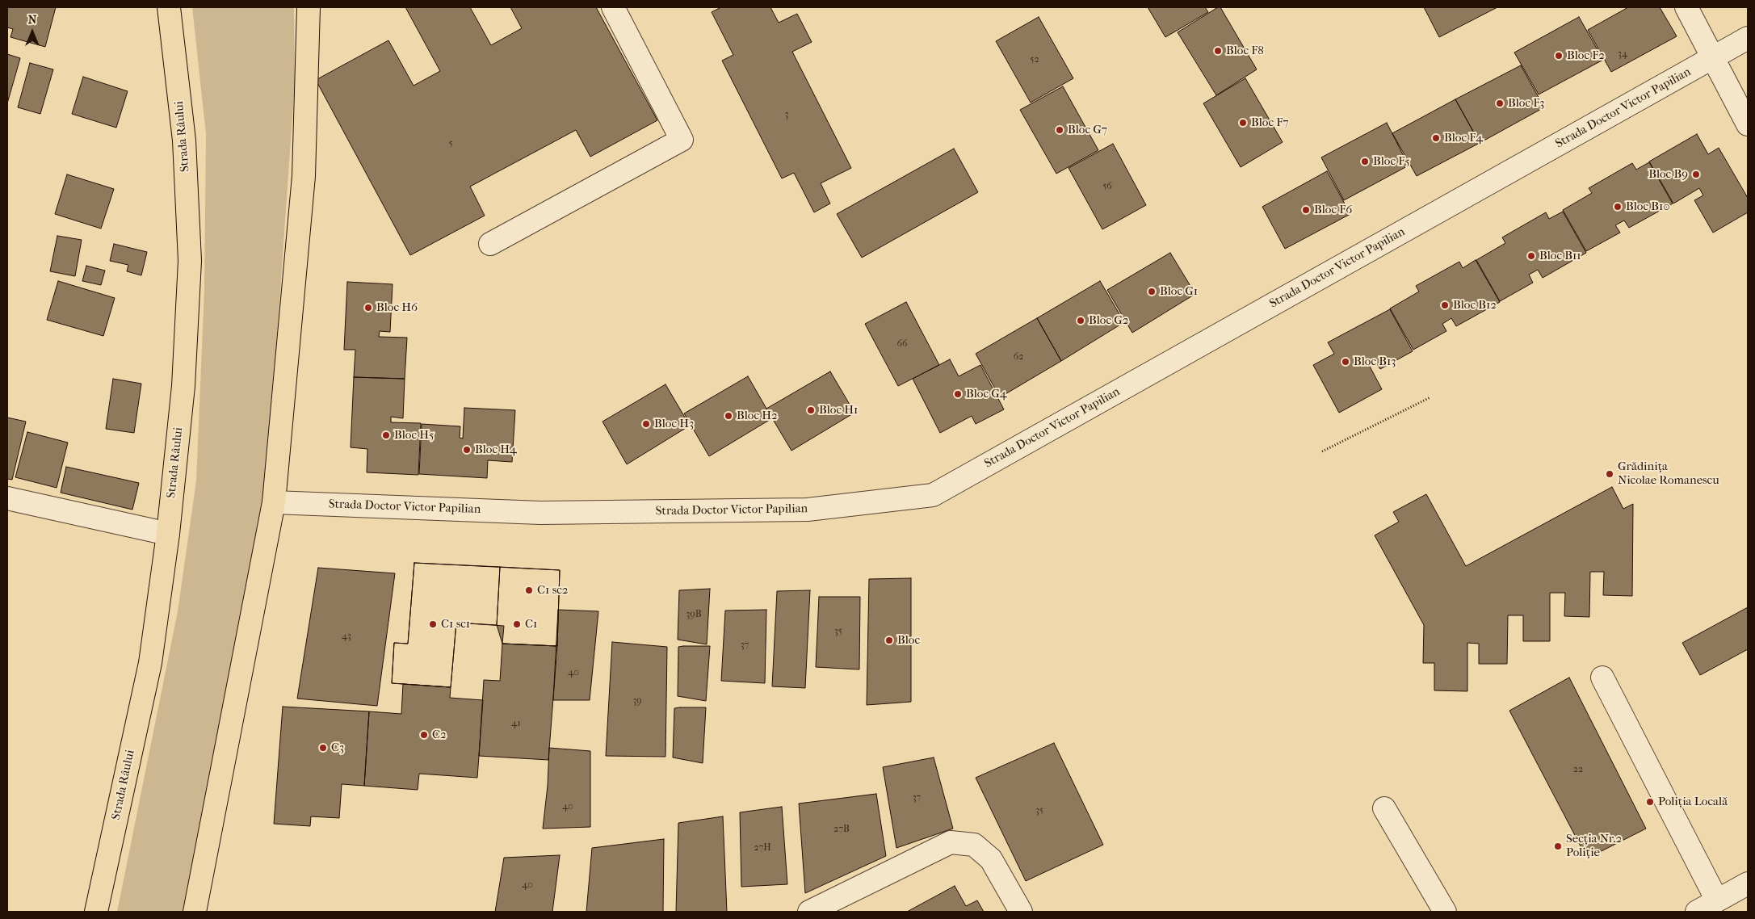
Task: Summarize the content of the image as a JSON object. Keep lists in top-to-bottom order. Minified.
{"streets":{"main road":["Strada Râului"],"street":["Strada Doctor Victor Papilian"]},"places":["Bloc F8","Bloc F2","Bloc F3","Bloc F7","Bloc G7","Bloc F4","Bloc F5","Bloc B9","Bloc B10","Bloc F6","Bloc B11","Bloc G1","Bloc B12","Bloc H6","Bloc G2","Bloc B13","Bloc G4","Bloc H1","Bloc H2","Bloc H3","Bloc H5","Bloc H4","Grădinița Nicolae Romanescu","C1 sc2","C1 sc1","C1","Bloc","C2","C3","Poliția Locală","Secția Nr.2 Poliție"],"house_numbers":["34","52","3","5","56","66","62","39B","35","43","37","40","39","41","22","37","40","35","27B","27H","40"],"north":"top"}
